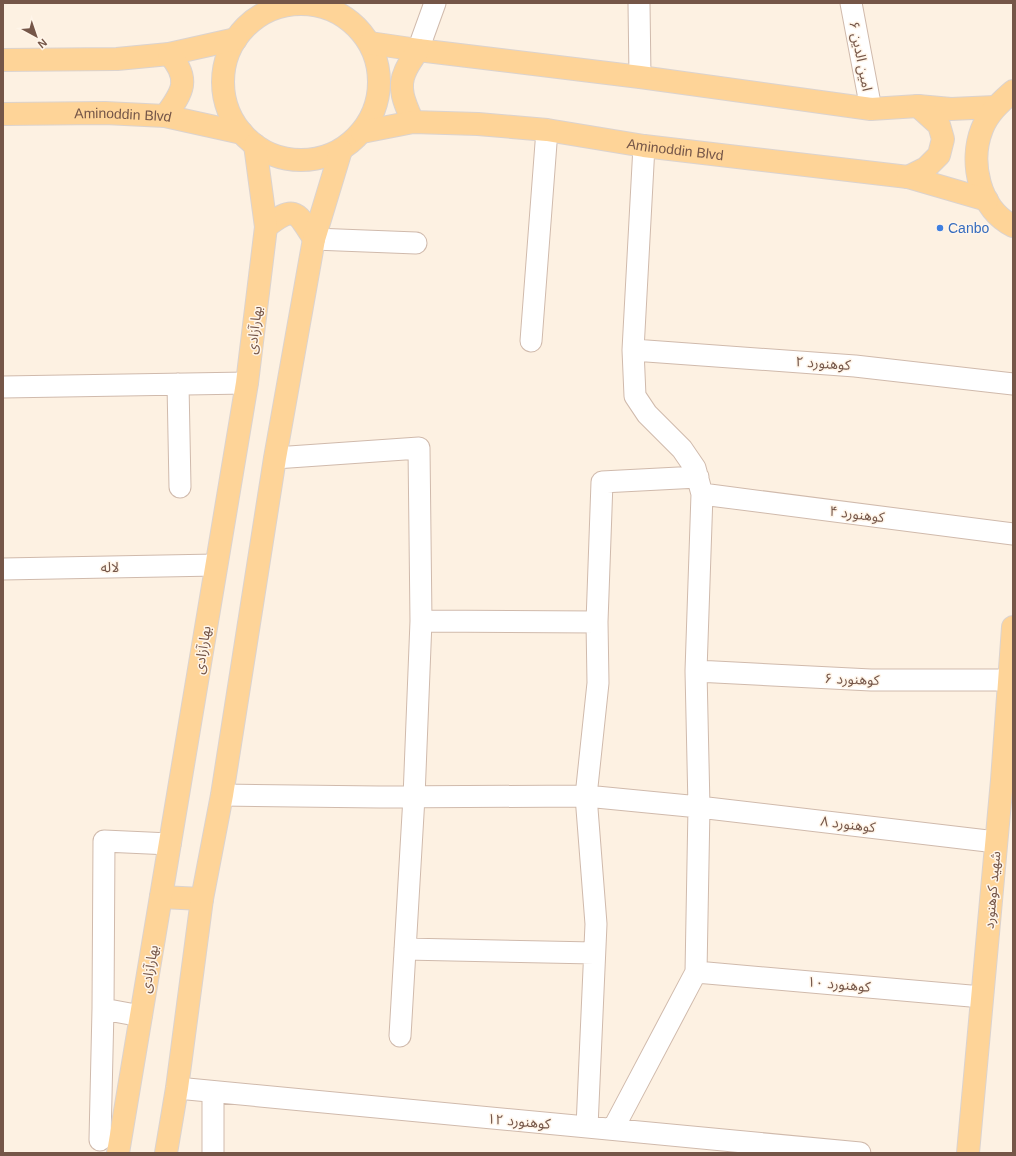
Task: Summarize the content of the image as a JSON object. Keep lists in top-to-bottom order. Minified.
{"streets":{"main road":["Aminoddin Blvd","بهارآزادی","شهید کوهنورد"],"street":["امین الدین ۶","کوهنورد ۲","کوهنورد ۴","لاله","کوهنورد ۶","کوهنورد ۸","کوهنورد ۱۰","کوهنورد ۱۲"]},"crossings":[["Aminoddin Blvd","بهارآزادی"],["بهارآزادی","لاله"],["کوهنورد ۶","شهید کوهنورد"],["کوهنورد ۸","شهید کوهنورد"],["شهید کوهنورد","کوهنورد ۱۰"]],"places":["Canbo"],"north":"bottom right"}
